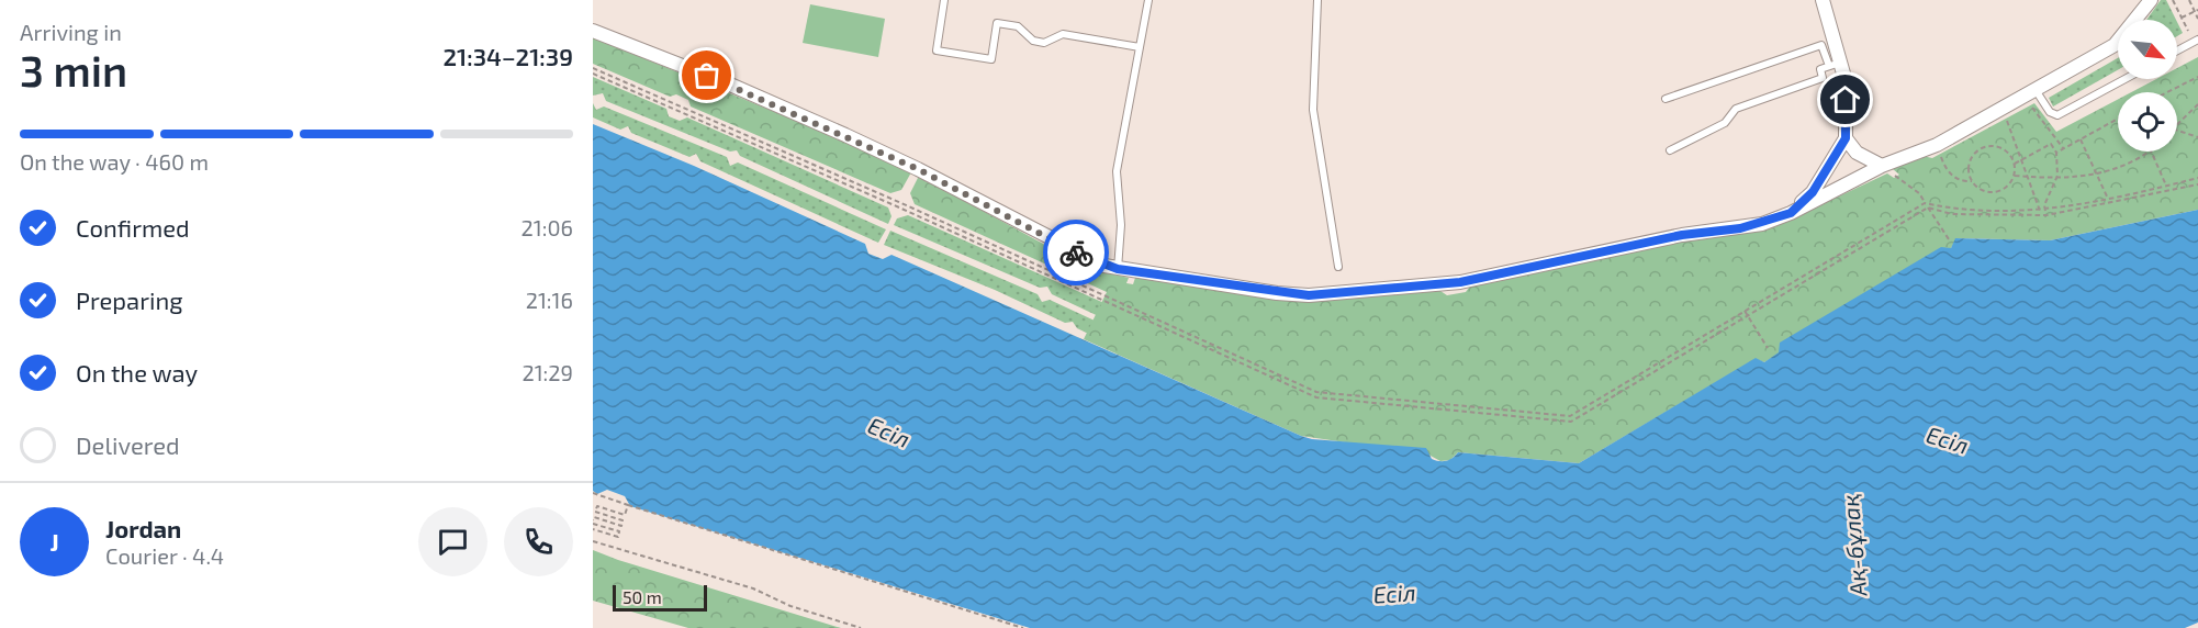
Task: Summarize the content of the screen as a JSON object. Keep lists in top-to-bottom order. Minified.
{"water":["Есіл","Ақ-бұлақ"],"scale_bar":"50 m","north":"bottom right","page":{"heading":["3 min","Arriving in","21:34–21:39"],"panel":["Jordan","Courier · 4.4"],"bar":"On the way · 460 m","list":[["Confirmed","21:06"],["Preparing","21:16"],["On the way","21:29"],"Delivered"],"round":"J","scale":"50 m"}}
